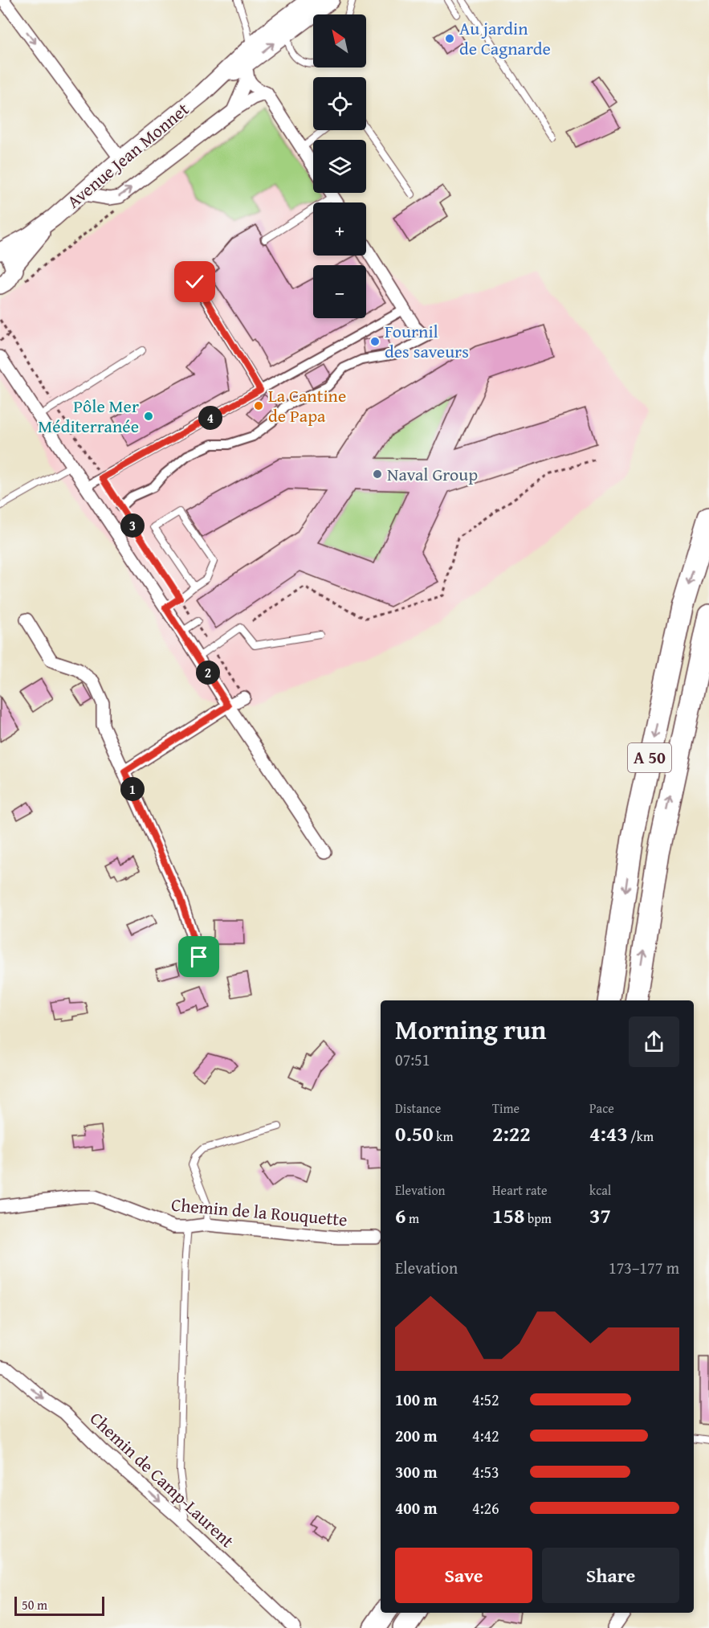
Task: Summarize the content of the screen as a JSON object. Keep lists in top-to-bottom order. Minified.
{"streets":{"highway":["A 50"],"main road":["Avenue Jean Monnet"],"street":["Chemin de la Rouquette","Chemin de Camp-Laurent"]},"one_way":["Chemin de Camp-Laurent"],"places":["Au jardin de Cagnarde","Fournil des saveurs","La Cantine de Papa","Pôle Mer Méditerranée","Naval Group"],"scale_bar":"50 m","north":"top left","page":{"map_buttons":["+","−"],"pins":["4","3","2","1"],"heading":["Morning run","07:51"],"stats":[["Distance","0.50 km"],["Time","2:22"],["Pace","4:43 /km"],["Elevation","6 m"],["Heart rate","158 bpm"],["kcal","37"]],"chart":["Elevation","173–177 m"],"list":[{"name":"100 m","note":"4:52"},{"name":"200 m","note":"4:42"},{"name":"300 m","note":"4:53"},{"name":"400 m","note":"4:26"}],"buttons":["Save","Share"],"scale":"50 m"}}
